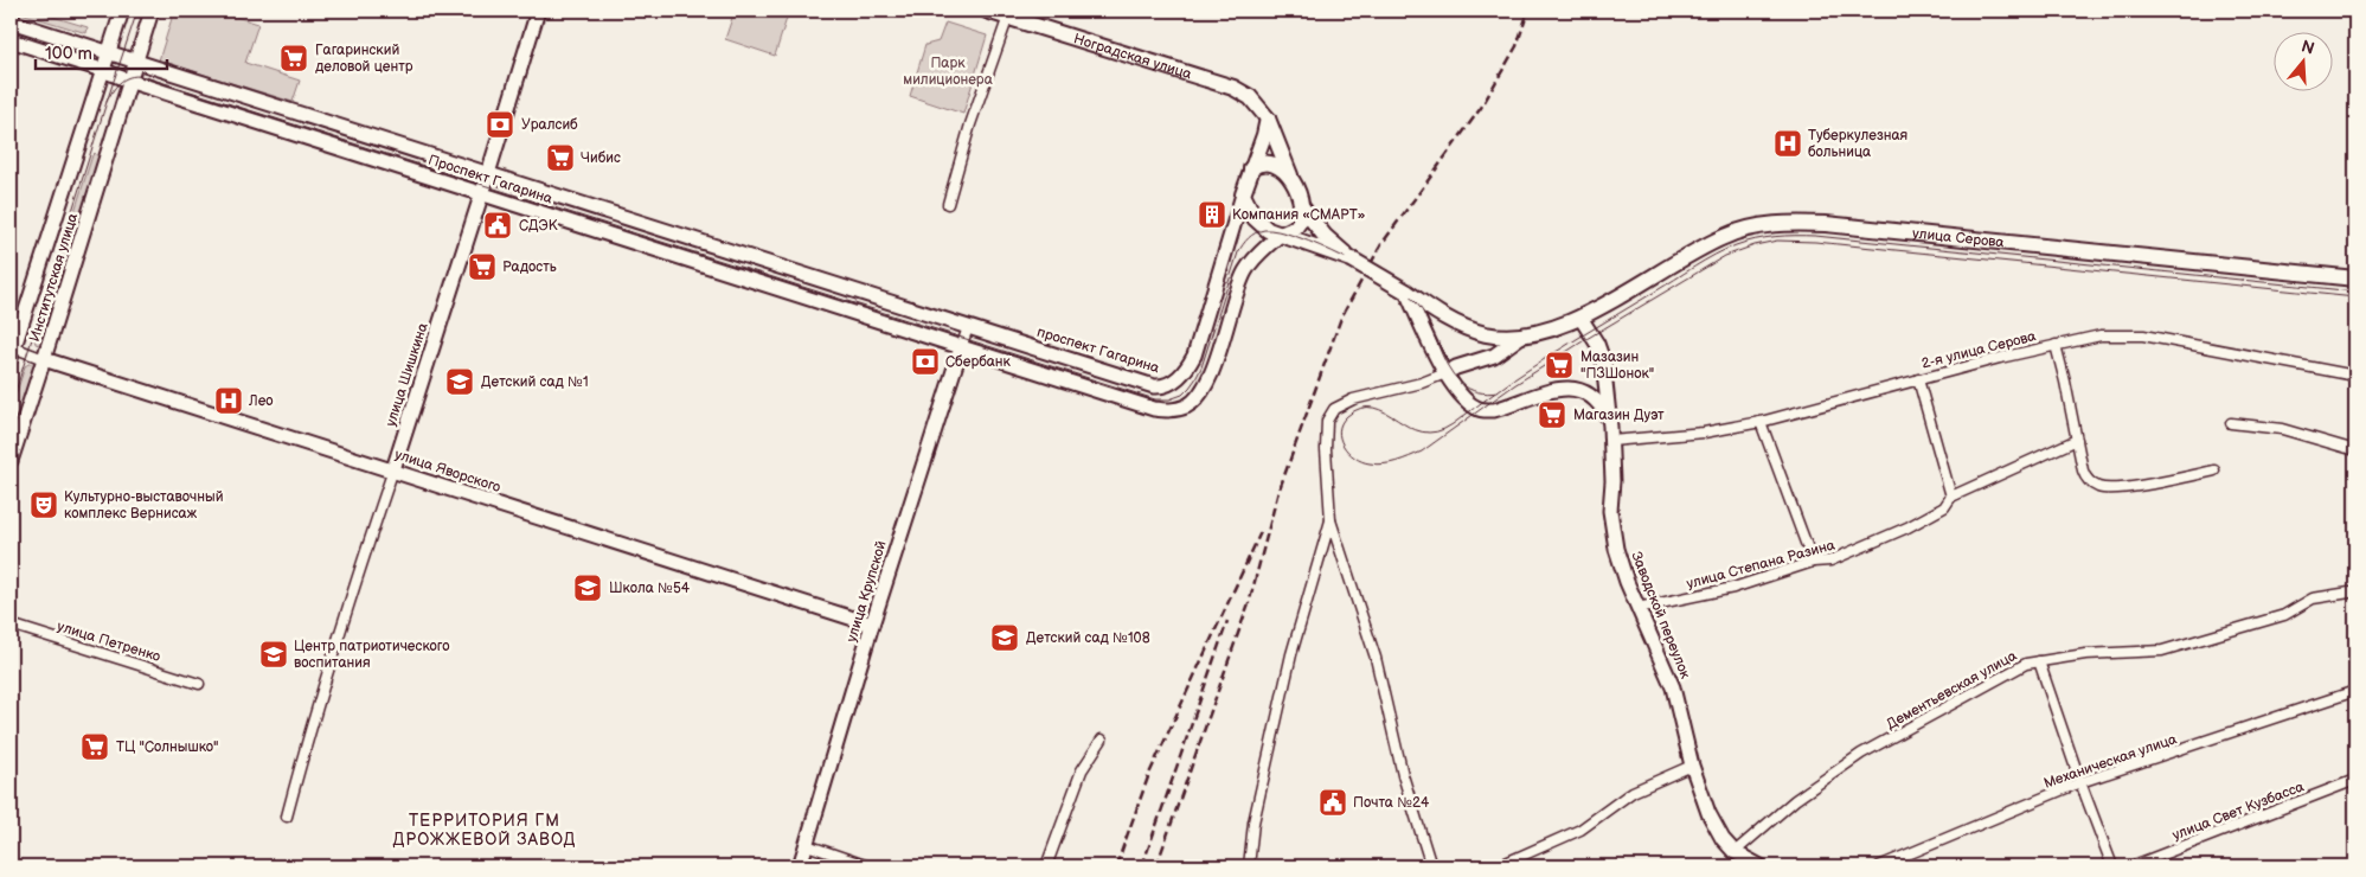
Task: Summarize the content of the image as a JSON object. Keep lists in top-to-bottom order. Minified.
{"streets":{"main road":["Ноградская улица","Проспект Гагарина","улица Серова","Институтская улица","проспект Гагарина","улица Шишкина","улица Яворского","улица Крупской","Заводской переулок"],"street":["2-я улица Серова","улица Степана Разина","улица Петренко","Дементьевская улица","Механическая улица","улица Свет Кузбасса"]},"crossings":[["Ноградская улица","проспект Гагарина"],["Проспект Гагарина","Институтская улица"],["Проспект Гагарина","проспект Гагарина"],["Проспект Гагарина","улица Шишкина"],["Проспект Гагарина","улица Крупской"],["улица Серова","Заводской переулок"],["Институтская улица","улица Яворского"],["проспект Гагарина","улица Крупской"],["2-я улица Серова","Заводской переулок"],["улица Шишкина","улица Яворского"],["улица Яворского","улица Крупской"],["улица Степана Разина","Заводской переулок"],["Заводской переулок","Дементьевская улица"]],"districts":["ТЕРРИТОРИЯ ГМ ДРОЖЖЕВОЙ ЗАВОД"],"parks":["Парк милиционера"],"places":{"supermarket":["Гагаринский деловой центр","Чибис","Радость","Мазазин \"ПЗШонок\"","Магазин Дуэт","ТЦ \"Солнышко\""],"bank":["Уралсиб","Сбербанк"],"hospital":["Туберкулезная больница","Лео"],"building":["Компания «СМАРТ»"],"public building":["СДЭК","Почта №24"],"school or university":["Детский сад №1","Школа №54","Детский сад №108","Центр патриотического воспитания"],"theatre":["Культурно-выставочный комплекс Вернисаж"]},"scale_bar":"100 m","north":"top"}
